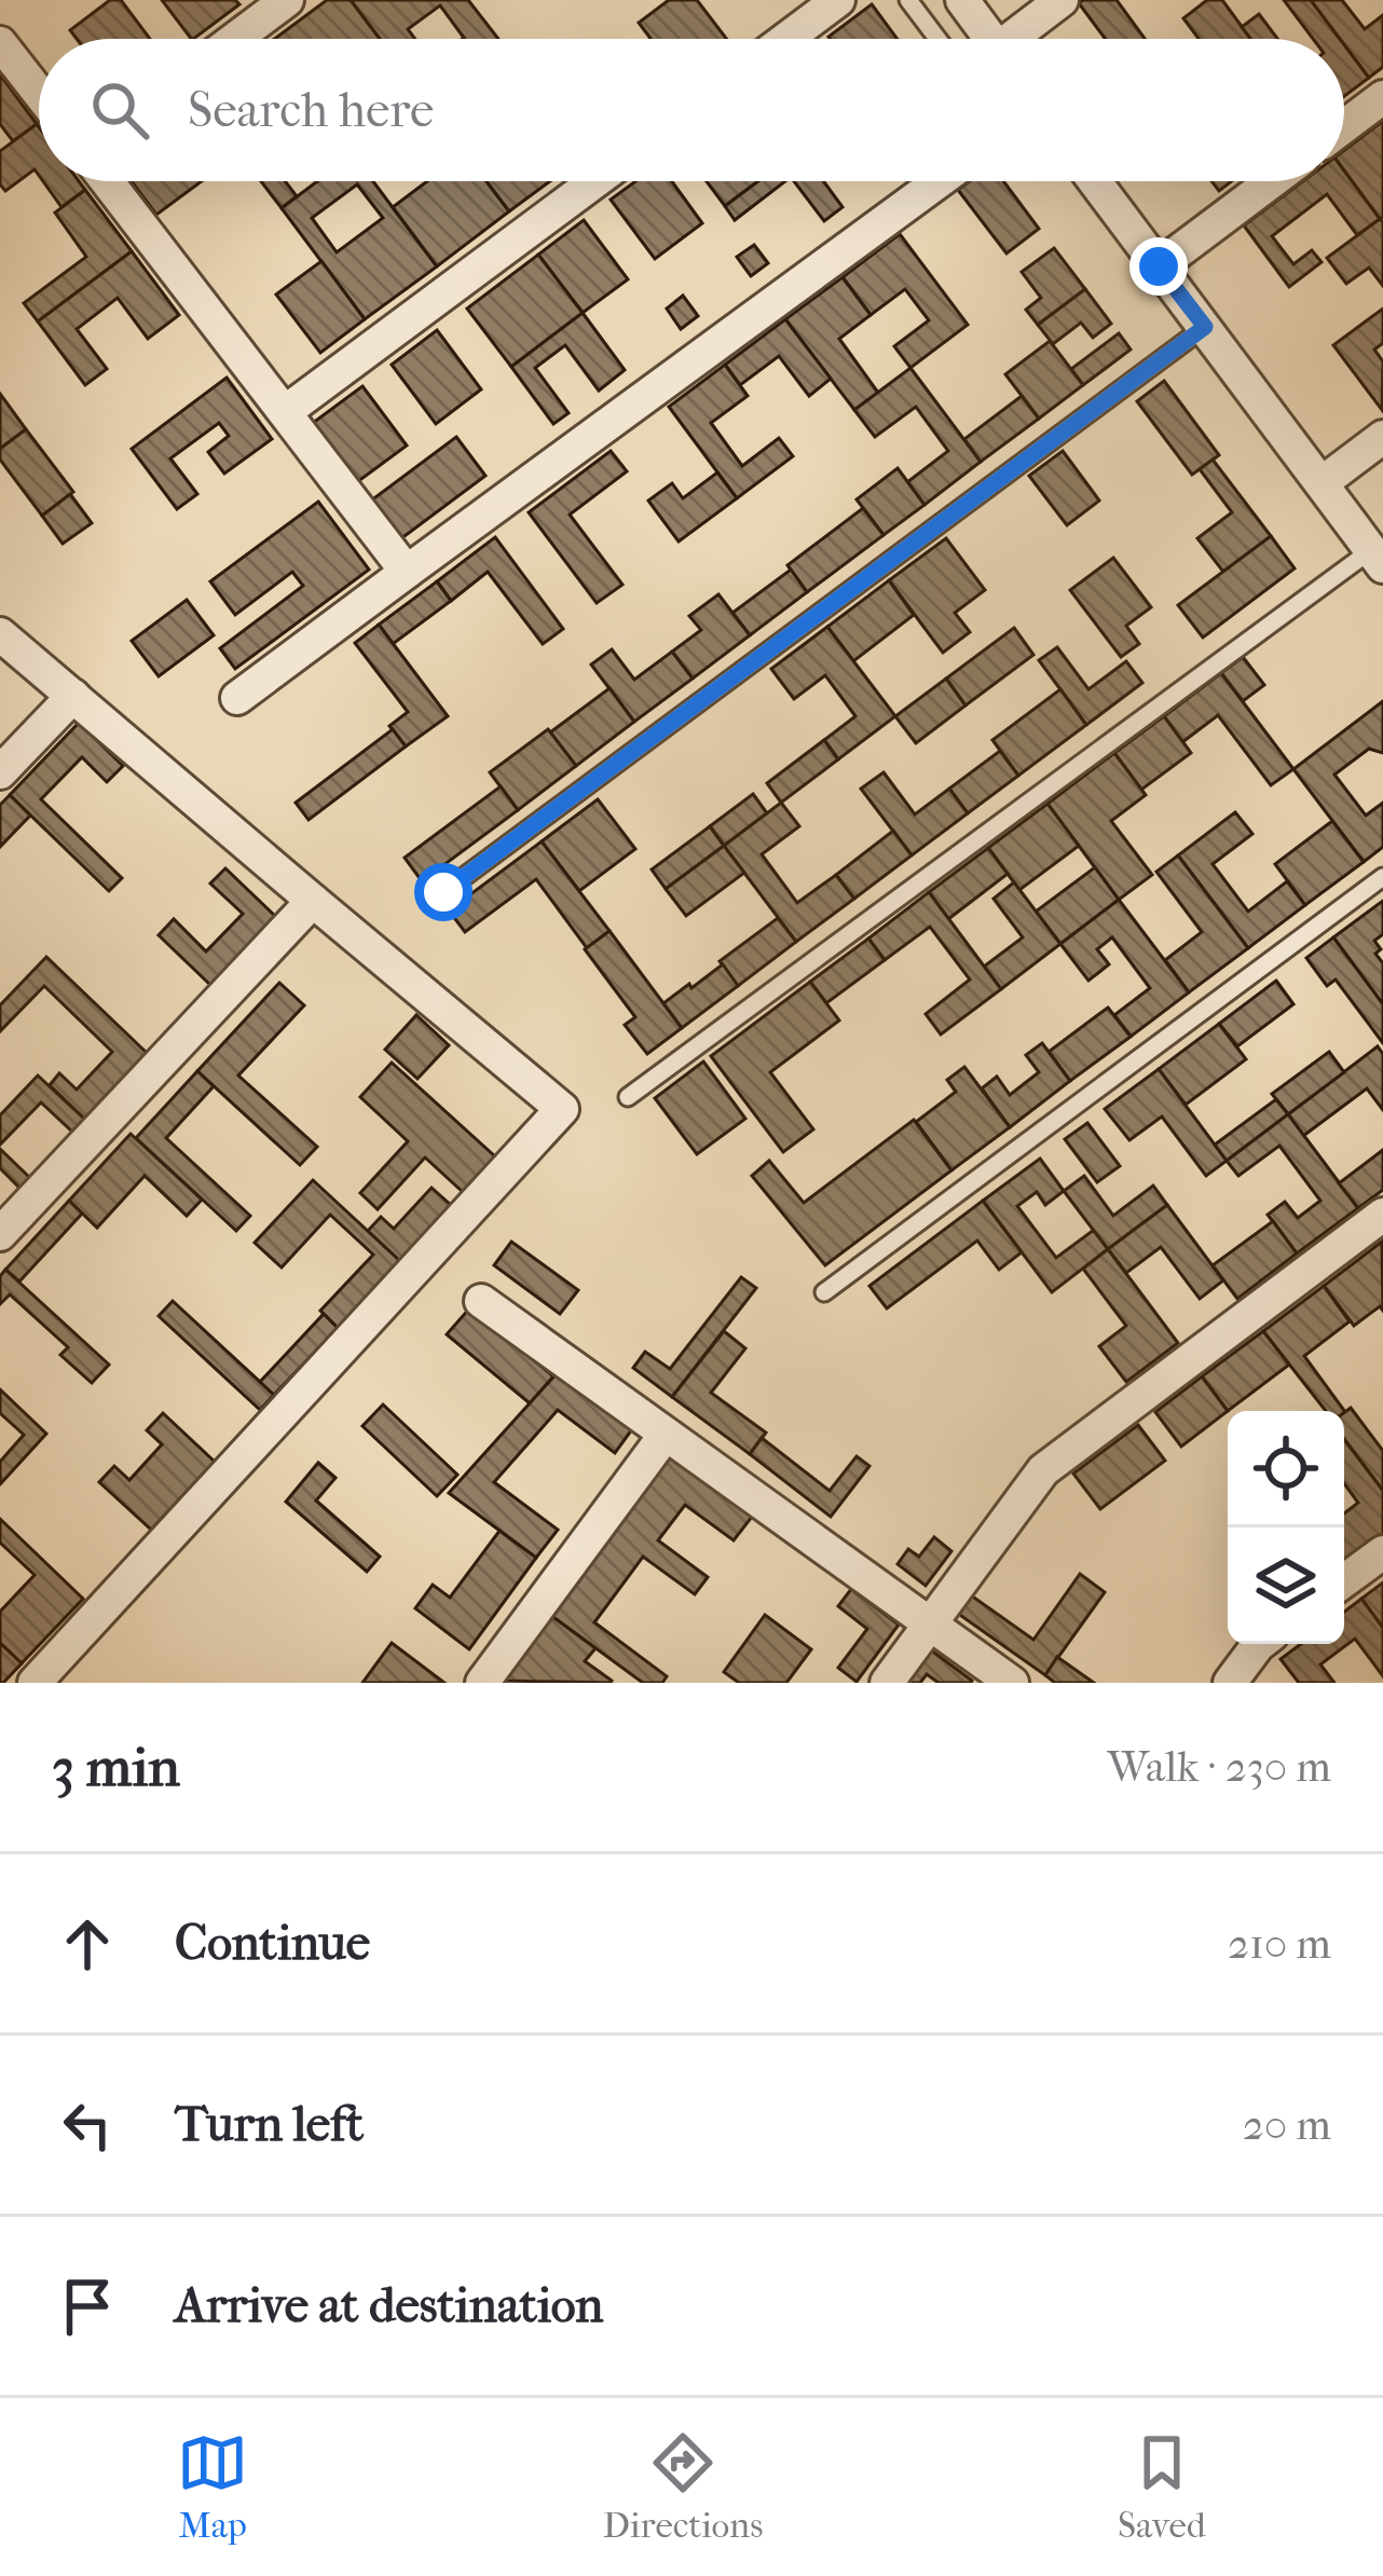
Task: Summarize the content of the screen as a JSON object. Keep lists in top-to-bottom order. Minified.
{"page":{"search":"Search here","heading":["3 min","Walk · 230 m"],"list":[["Continue","210 m"],["Turn left","20 m"],"Arrive at destination"],"nav":["Map","Directions","Saved"]}}
